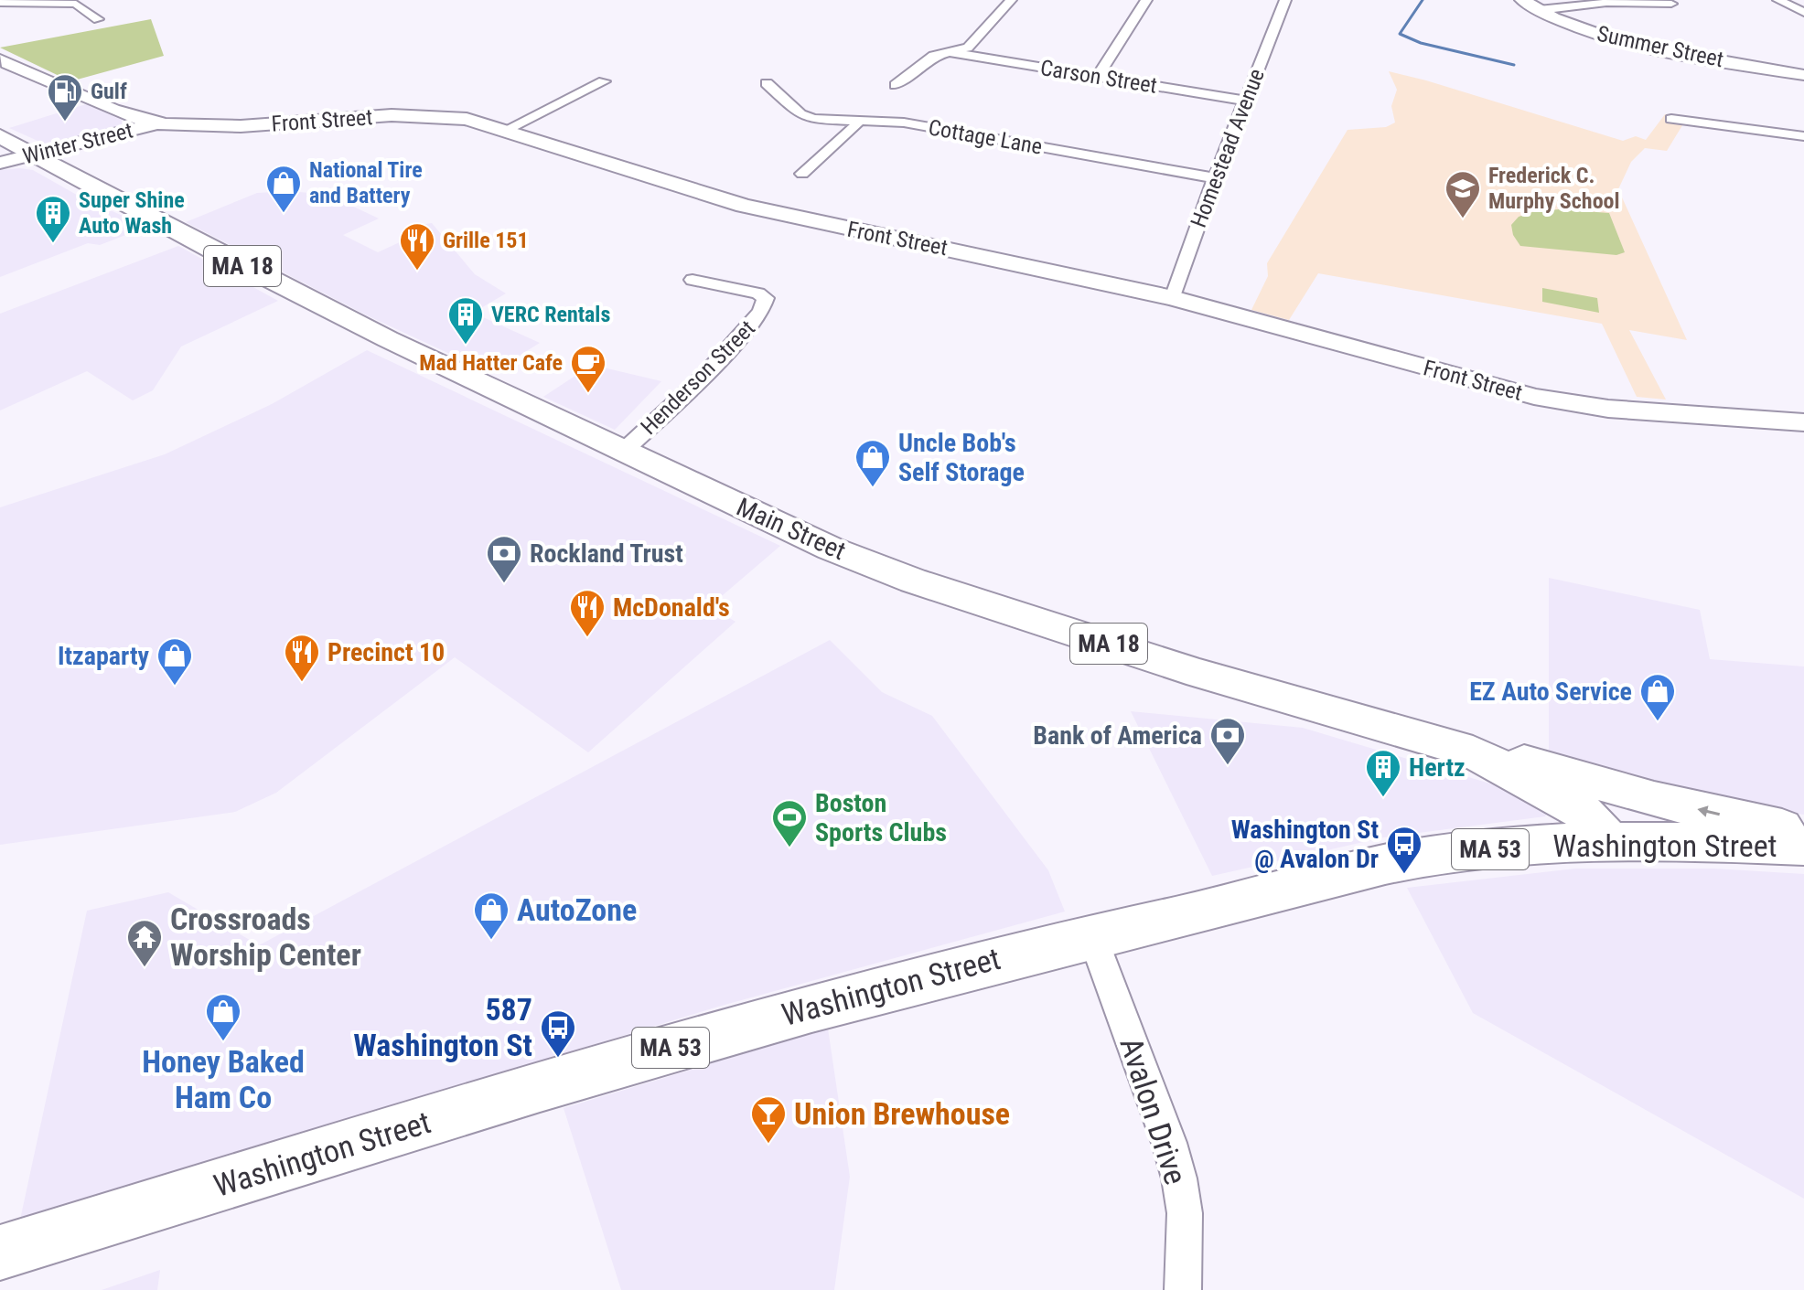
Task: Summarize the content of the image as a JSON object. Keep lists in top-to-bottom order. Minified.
{"streets":{"main road":["MA 18","Main Street","Washington Street","MA 53"],"street":["Summer Street","Carson Street","Front Street","Cottage Lane","Winter Street","Homestead Avenue","Henderson Street","Avalon Drive"]},"crossings":[["Carson Street","Homestead Avenue"],["Front Street","Winter Street"],["Front Street","Homestead Avenue"],["Cottage Lane","Homestead Avenue"],["Winter Street","Main Street"],["MA 18","Main Street"],["MA 18","Washington Street"],["Henderson Street","Main Street"],["Main Street","Washington Street"],["Washington Street","Avalon Drive"]],"places":{"fuel station":["Gulf"],"shop":["National Tire and Battery","Uncle Bob's Self Storage","Itzaparty","EZ Auto Service","AutoZone","Honey Baked Ham Co"],"school or university":["Frederick C. Murphy School"],"building":["Super Shine Auto Wash","VERC Rentals","Hertz"],"restaurant":["Grille 151","McDonald's","Precinct 10"],"cafe":["Mad Hatter Cafe"],"bank":["Rockland Trust","Bank of America"],"sports":["Boston Sports Clubs"],"bus stop":["Washington St @ Avalon Dr","587 Washington St"],"temple":["Crossroads Worship Center"],"bar":["Union Brewhouse"]}}
